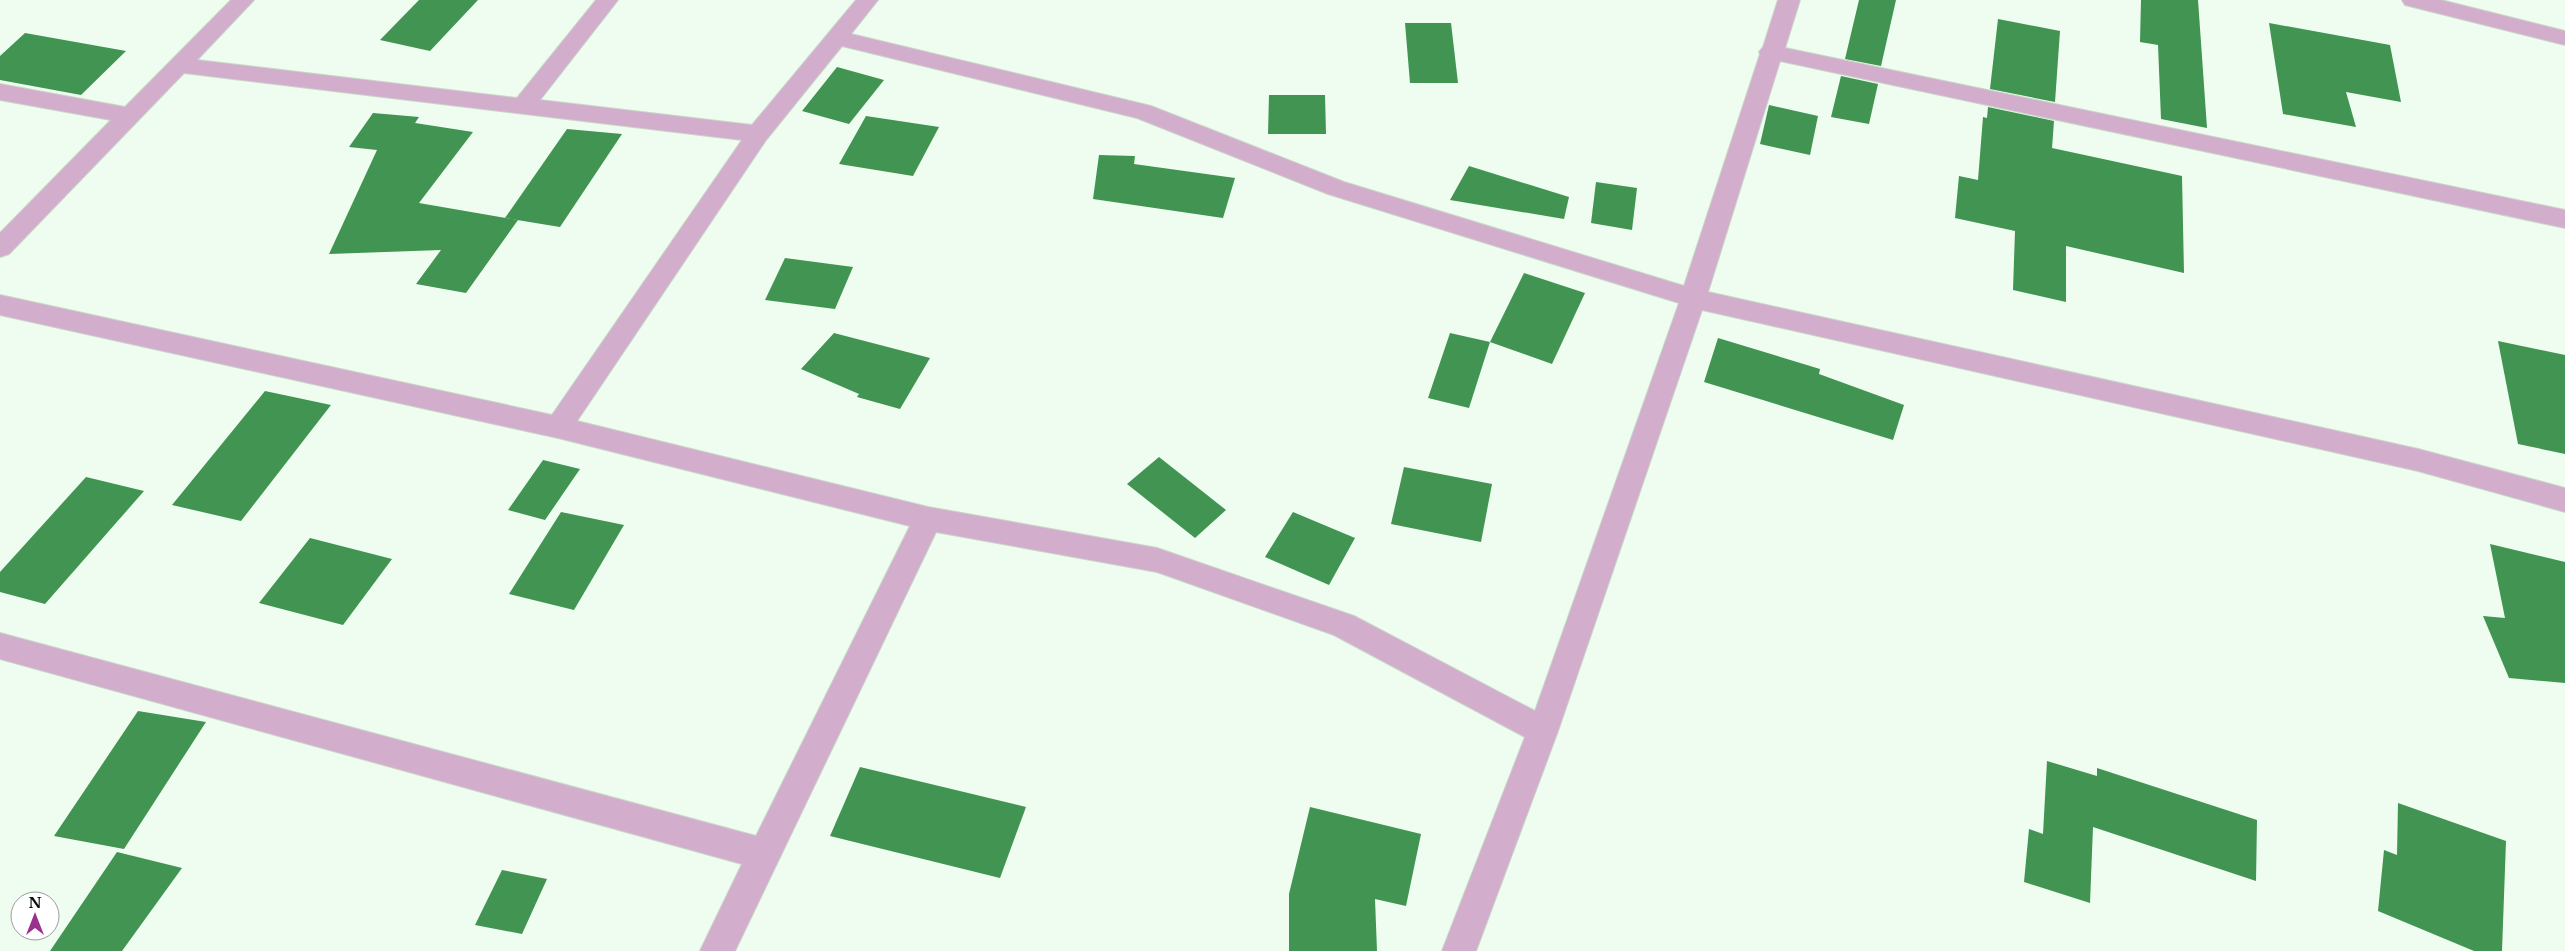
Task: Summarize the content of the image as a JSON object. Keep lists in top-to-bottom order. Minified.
{"north":"top"}
